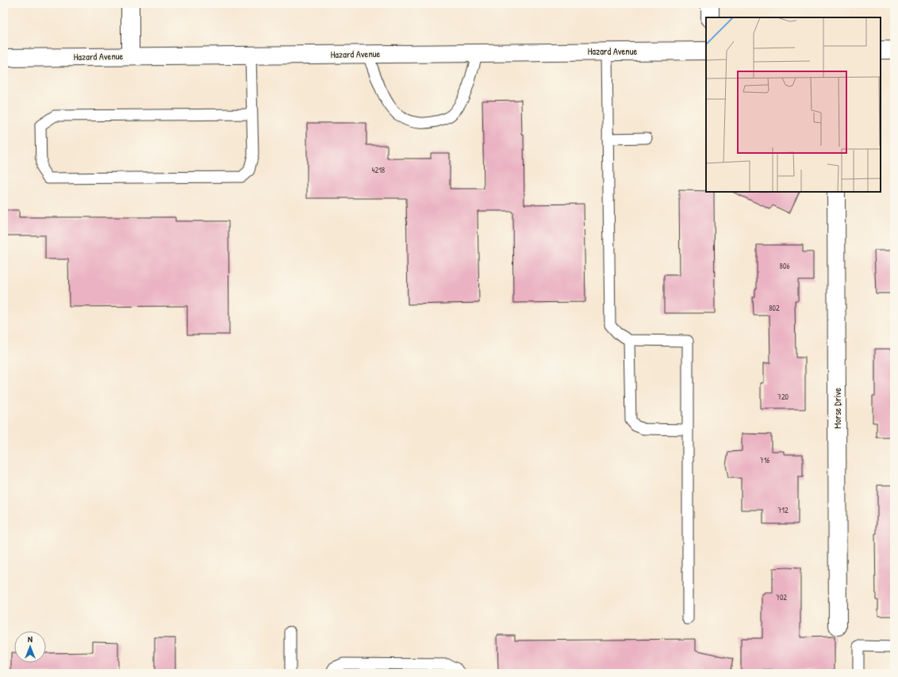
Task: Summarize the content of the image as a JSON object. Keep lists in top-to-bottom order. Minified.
{"streets":{"street":["Hazard Avenue","Morse Drive"]},"house_numbers":["4218","806","802","720","716","712","702"],"north":"top"}
